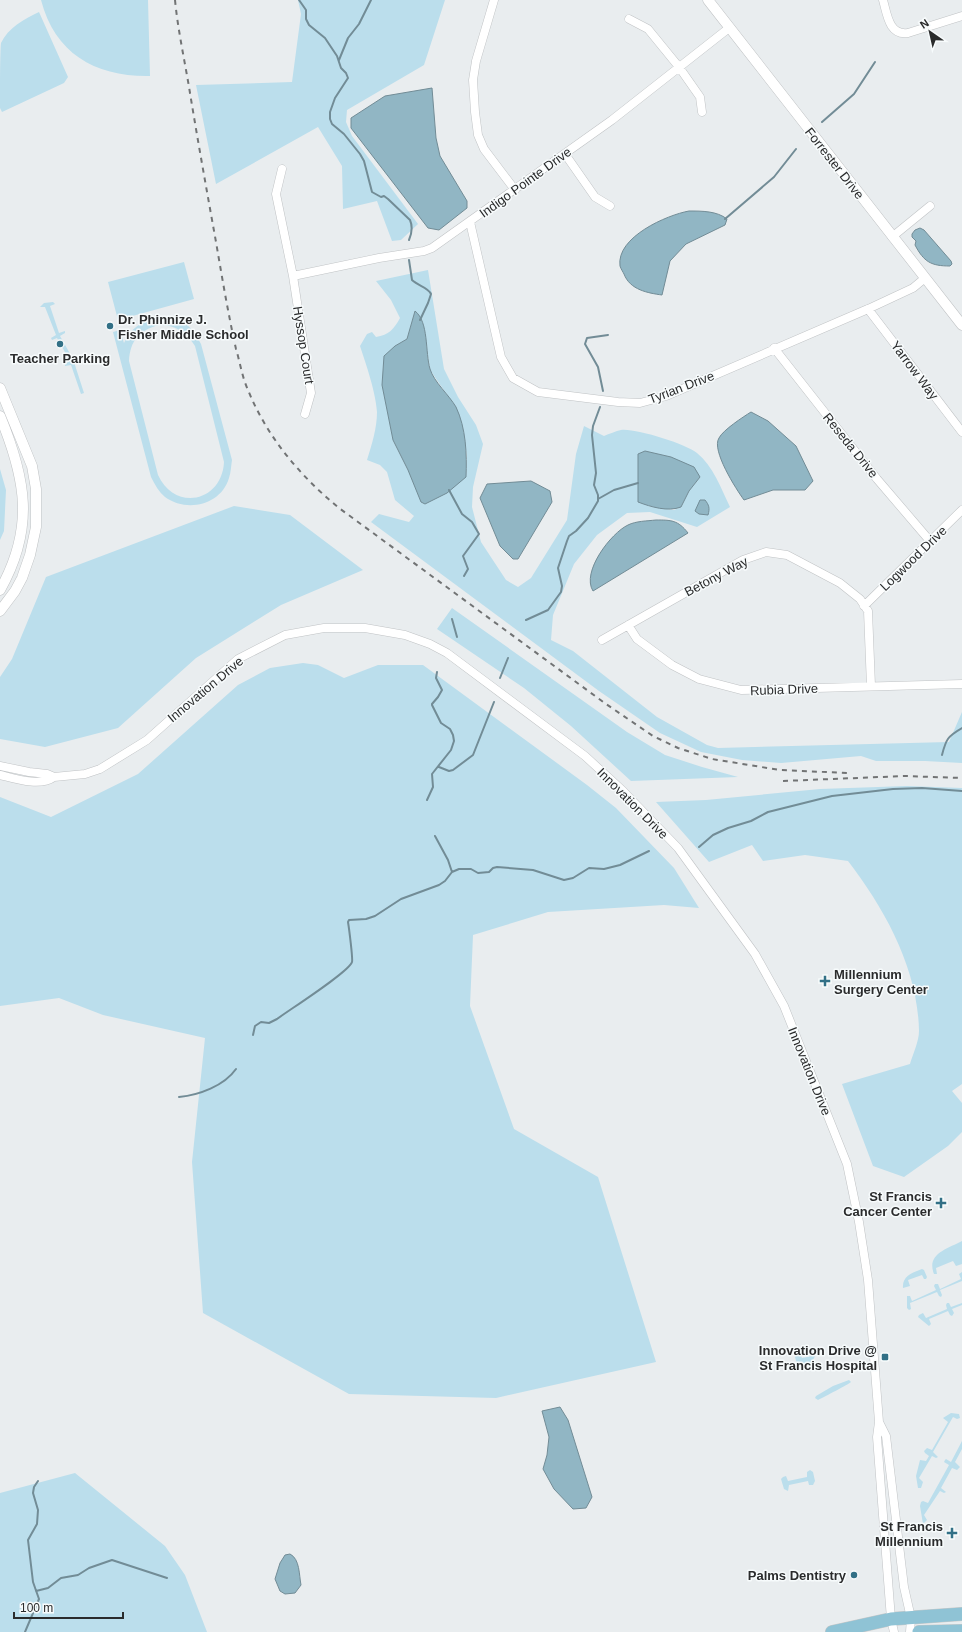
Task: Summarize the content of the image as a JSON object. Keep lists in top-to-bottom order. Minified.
{"streets":{"street":["Forrester Drive","Indigo Pointe Drive","Hyssop Court","Yarrow Way","Tyrian Drive","Reseda Drive","Logwood Drive","Betony Way","Innovation Drive","Rubia Drive"]},"crossings":[["Forrester Drive","Indigo Pointe Drive"],["Forrester Drive","Tyrian Drive"],["Indigo Pointe Drive","Hyssop Court"],["Indigo Pointe Drive","Tyrian Drive"],["Yarrow Way","Tyrian Drive"],["Tyrian Drive","Reseda Drive"],["Reseda Drive","Logwood Drive"],["Logwood Drive","Betony Way"],["Betony Way","Rubia Drive"]],"places":{"other":["Dr. Phinnize J. Fisher Middle School","Teacher Parking","Palms Dentistry"],"health":["Millennium Surgery Center","St Francis Cancer Center","St Francis Millennium"],"transit":["Innovation Drive @ St Francis Hospital"]},"scale_bar":"100 m","north":"top left"}
